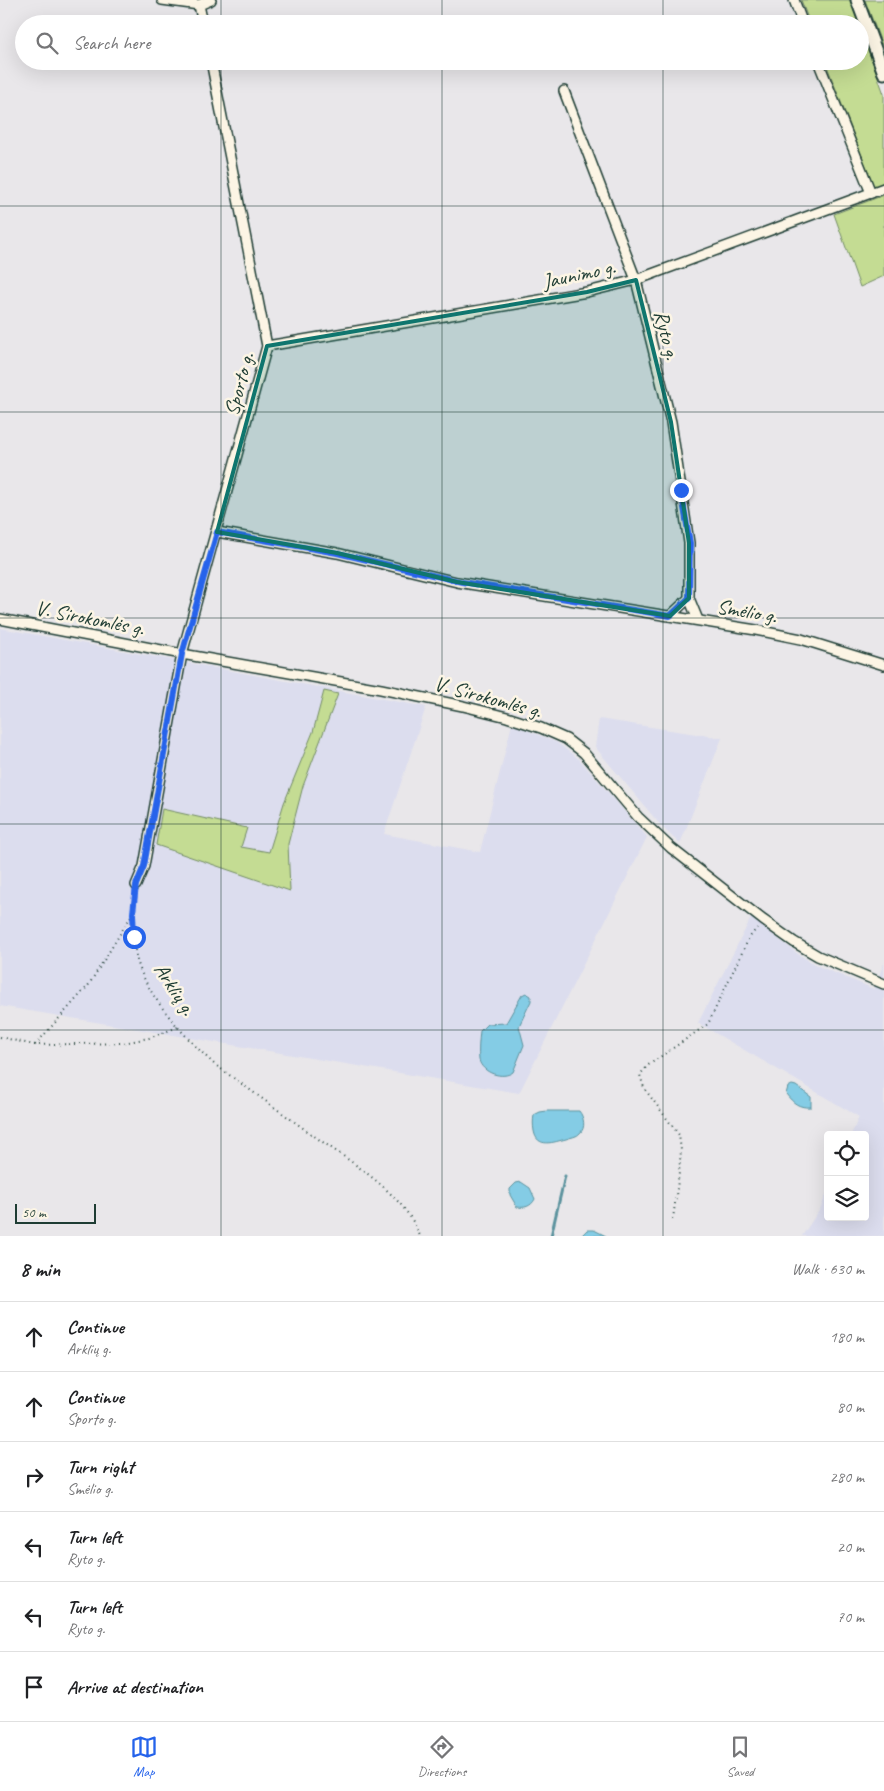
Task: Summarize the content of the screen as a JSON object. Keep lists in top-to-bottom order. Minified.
{"streets":{"street":["Jaunimo g.","Ryto g.","Sporto g.","Smėlio g.","V. Sirokomlės g."],"path":["Arklių g."]},"crossings":[["Jaunimo g.","Ryto g."],["Jaunimo g.","Sporto g."],["Ryto g.","Smėlio g."],["Sporto g.","Smėlio g."],["Sporto g.","V. Sirokomlės g."]],"scale_bar":"50 m","page":{"search":"Search here","scale":"50 m","heading":["8 min","Walk · 630 m"],"list":[["Continue","Arklių g.","180 m"],["Continue","Sporto g.","80 m"],["Turn right","Smėlio g.","280 m"],["Turn left","Ryto g.","20 m"],["Turn left","Ryto g.","70 m"],"Arrive at destination"],"nav":["Map","Directions","Saved"]}}
